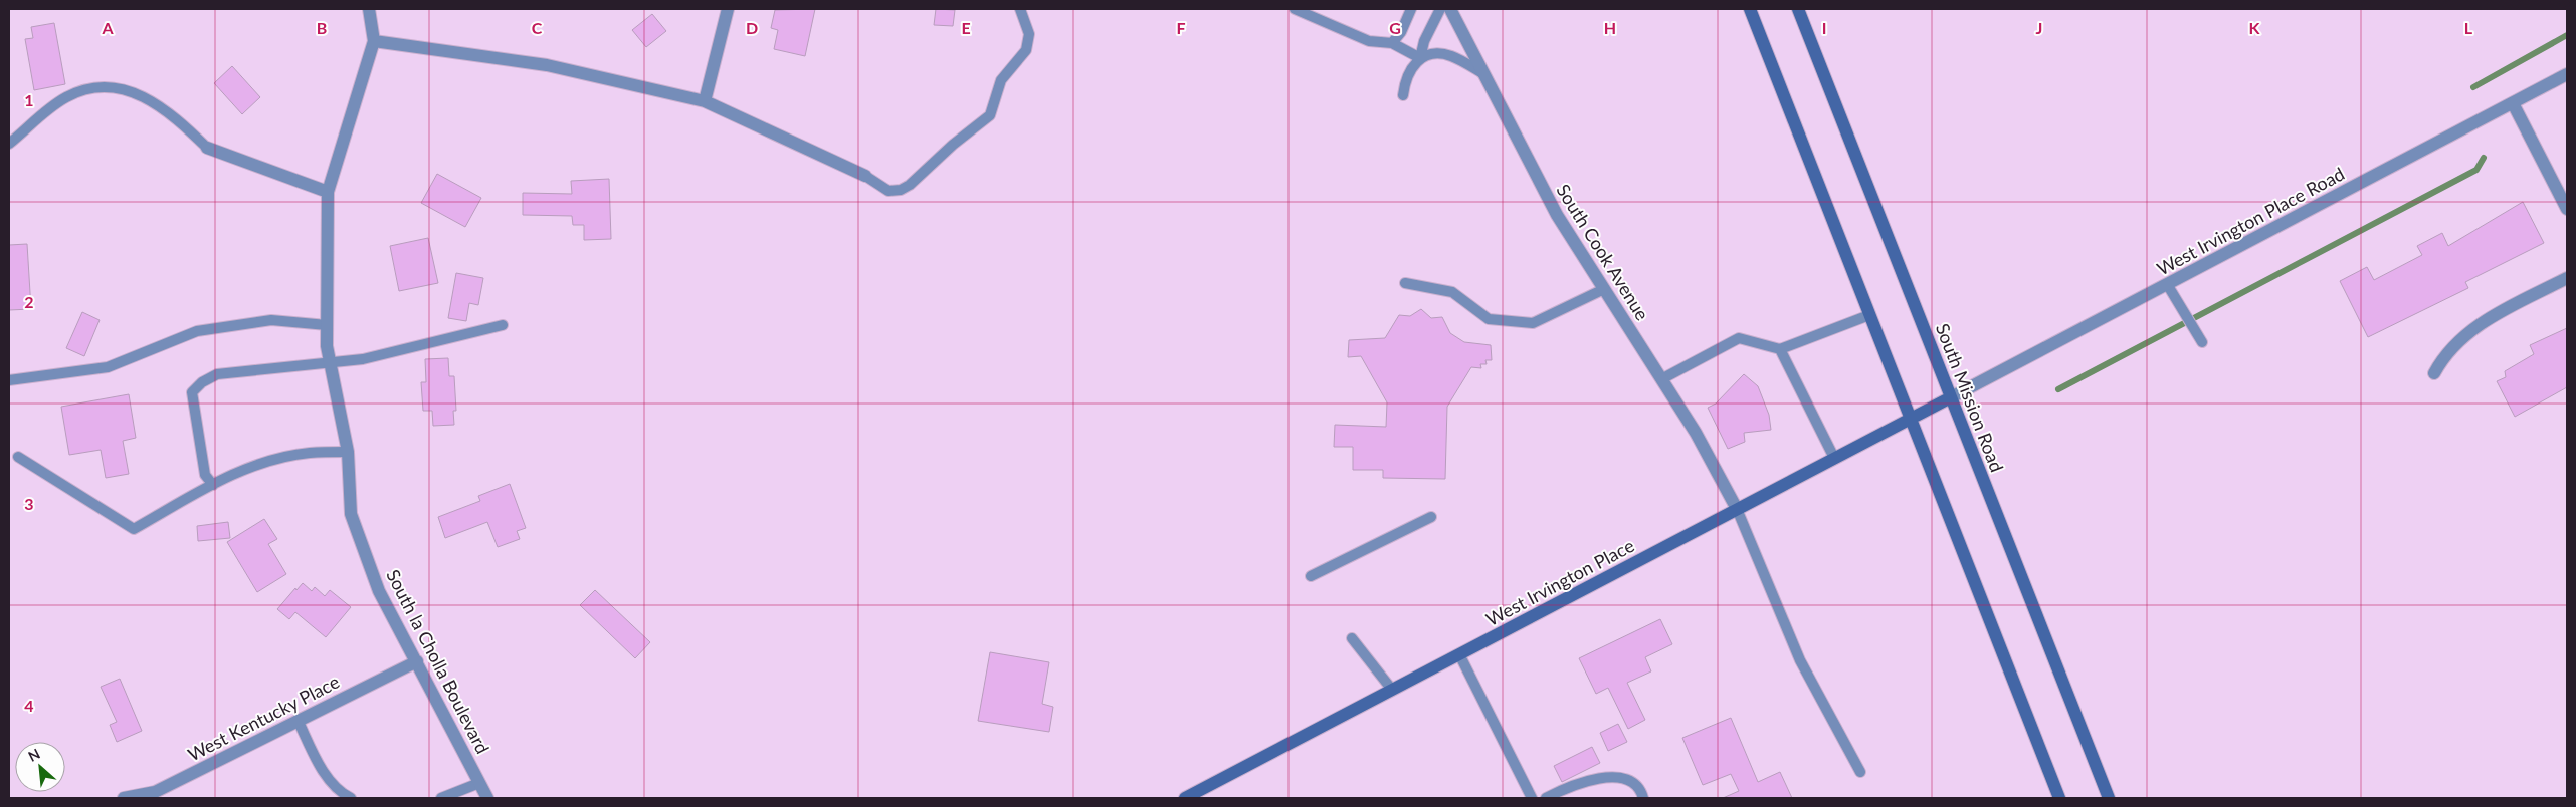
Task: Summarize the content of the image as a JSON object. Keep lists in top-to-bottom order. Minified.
{"streets":{"main road":["South Mission Road","West Irvington Place"],"street":["West Irvington Place Road","South Cook Avenue","South la Cholla Boulevard","West Kentucky Place"]},"crossings":[["West Irvington Place Road","South Mission Road"],["West Irvington Place Road","West Irvington Place"],["South Cook Avenue","West Irvington Place"],["South Mission Road","West Irvington Place"],["South la Cholla Boulevard","West Kentucky Place"]],"north":"top left","grid":{"columns":["A","B","C","D","E","F","G","H","I","J","K","L"],"rows":["1","2","3","4"]}}
